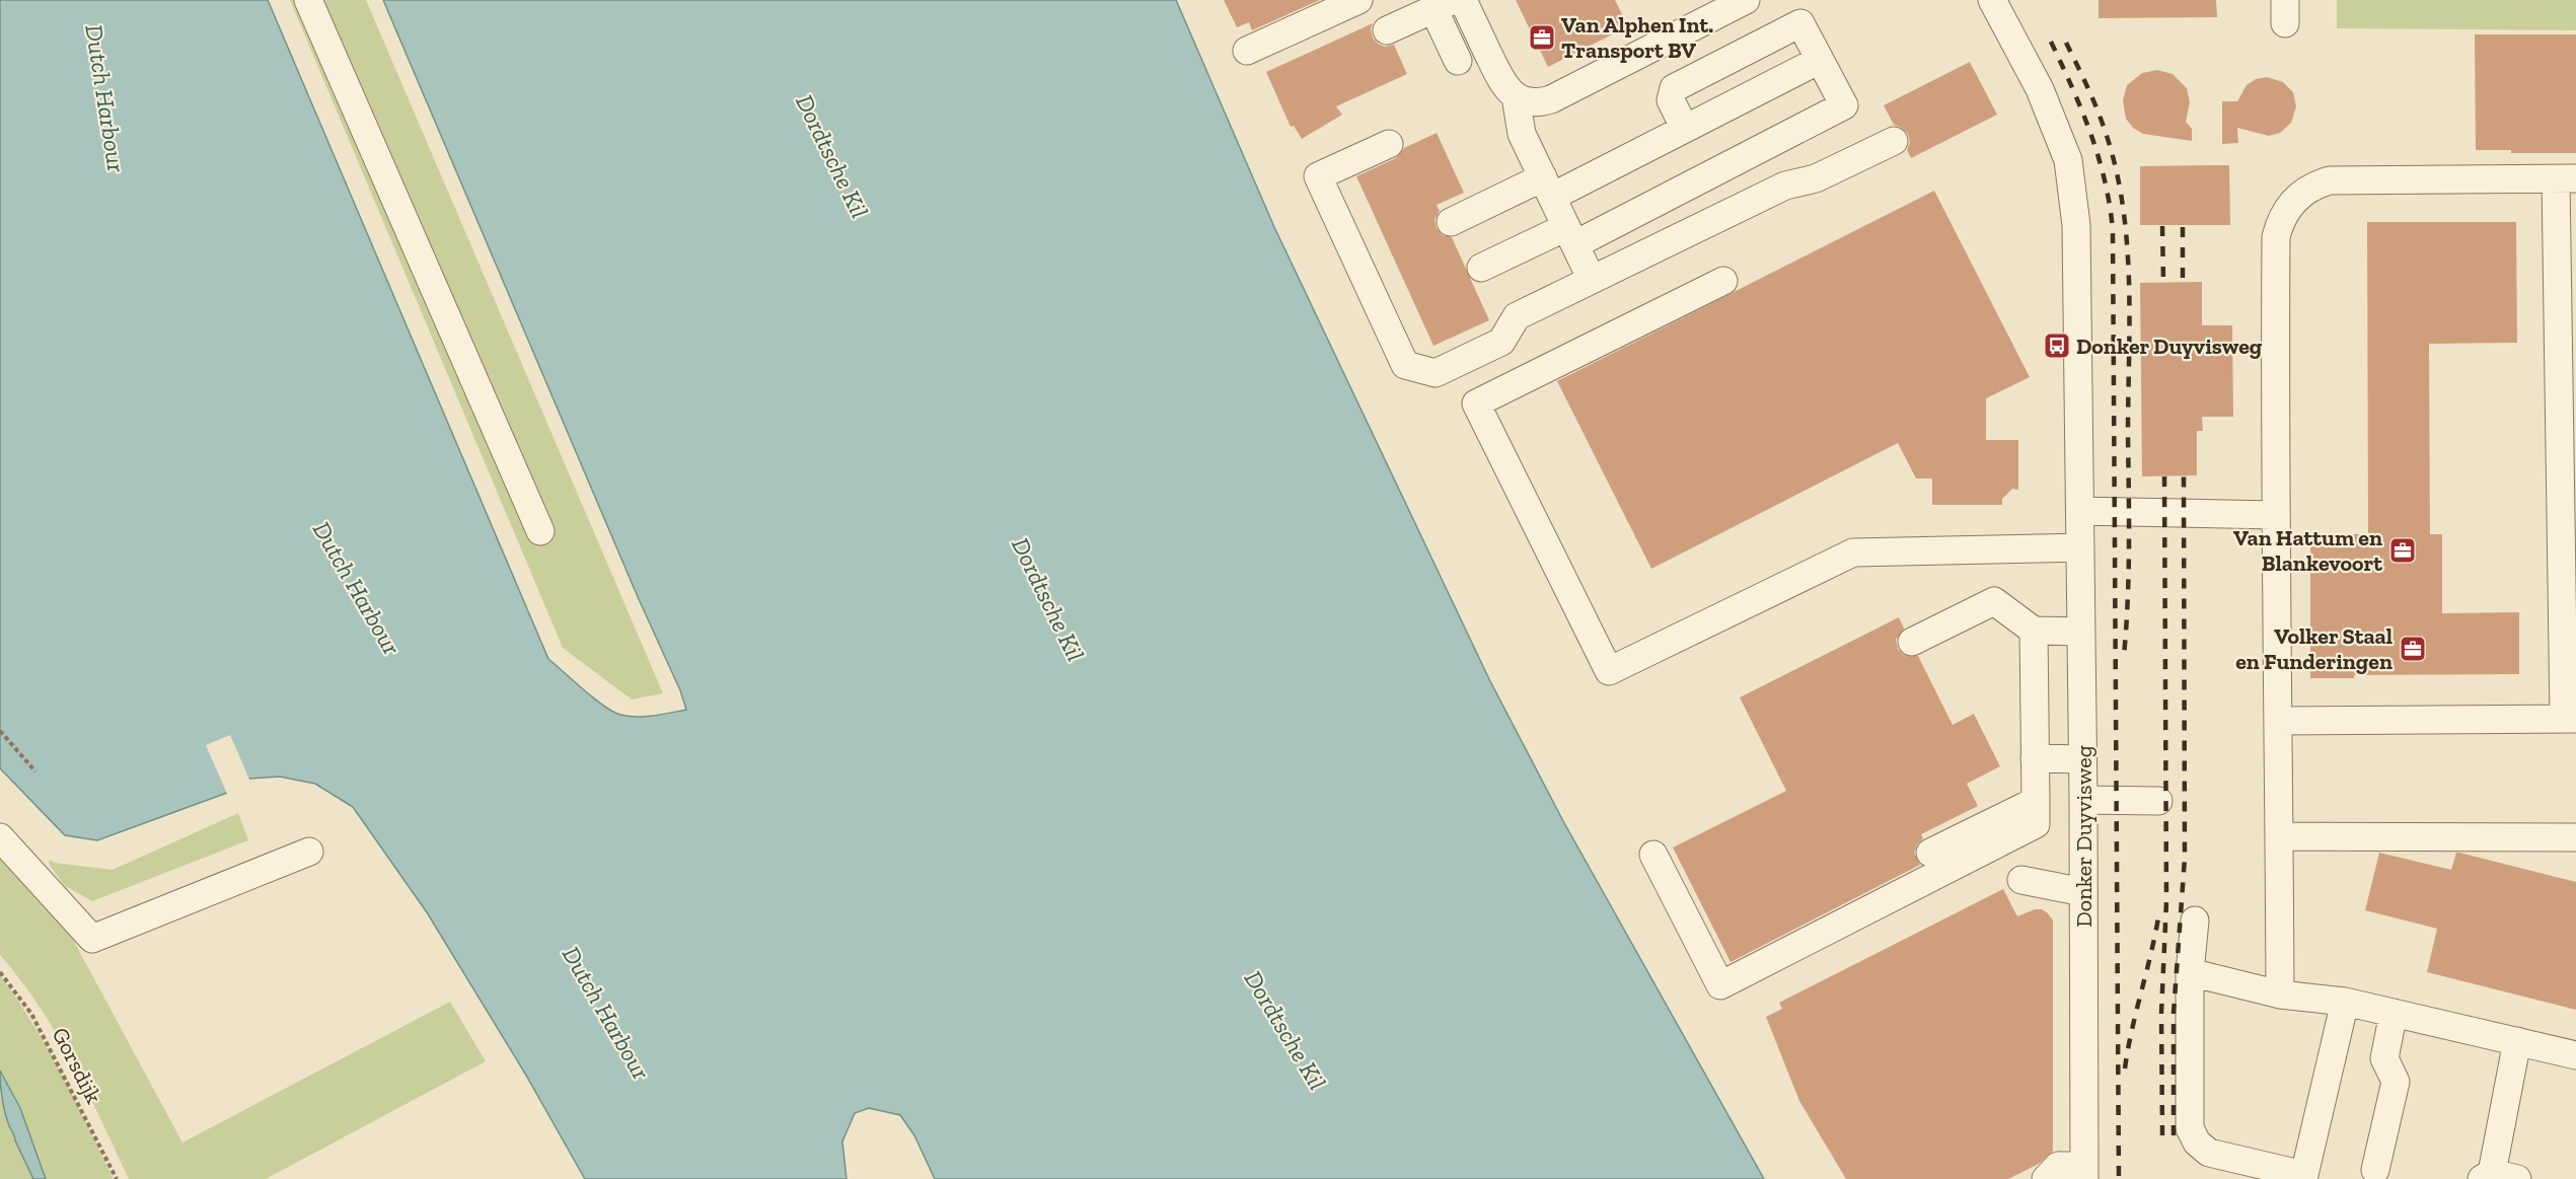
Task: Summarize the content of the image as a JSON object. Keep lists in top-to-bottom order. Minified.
{"streets":{"street":["Donker Duyvisweg"],"path":["Gorsdijk"]},"water":["Dutch Harbour","Dordtsche Kil"],"places":{"office":["Van Alphen Int. Transport BV","Van Hattum en Blankevoort","Volker Staal en Funderingen"],"bus stop":["Donker Duyvisweg"]}}
